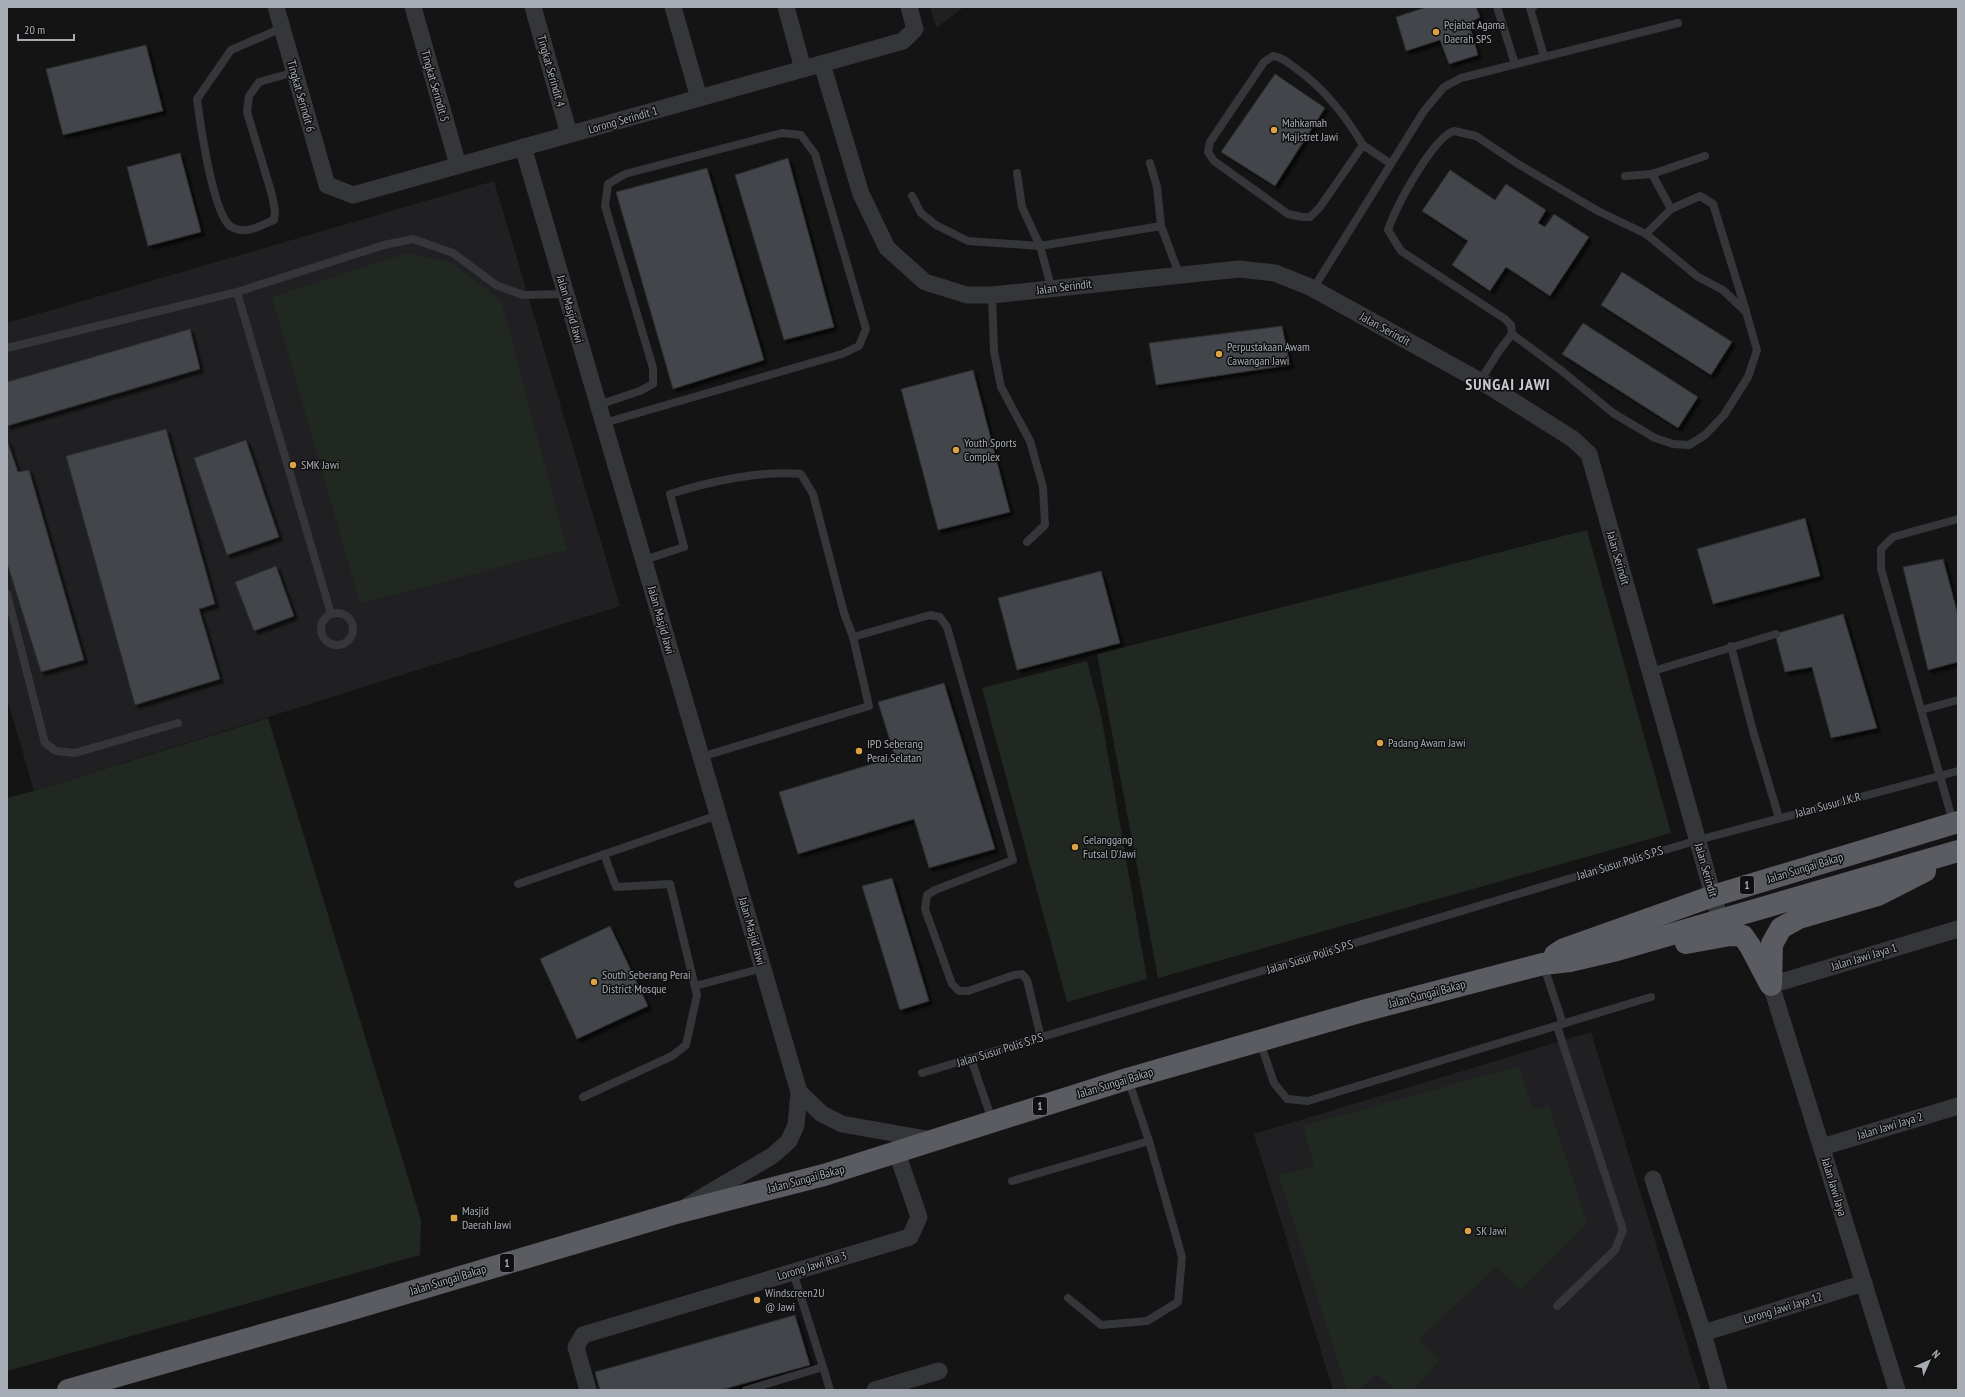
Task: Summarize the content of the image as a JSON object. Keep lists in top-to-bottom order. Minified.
{"streets":{"highway":["Jalan Sungai Bakap","1"],"street":["Tingkat Serindit 4","Tingkat Serindit 5","Tingkat Serindit 6","Lorong Serindit 1","Jalan Serindit","Jalan Masjid Jawi","Jalan Jawi Jaya 1","Jalan Jawi Jaya 2","Jalan Jawi Jaya","Lorong Jawi Ria 3","Lorong Jawi Jaya 12"],"lane":["Jalan Susur J.K.R","Jalan Susur Polis S.P.S"]},"crossings":[["Tingkat Serindit 4","Lorong Serindit 1"],["Tingkat Serindit 5","Lorong Serindit 1"],["Tingkat Serindit 6","Lorong Serindit 1"],["Lorong Serindit 1","Jalan Serindit"],["Lorong Serindit 1","Jalan Masjid Jawi"],["Jalan Serindit","Jalan Susur J.K.R"],["Jalan Serindit","Jalan Susur Polis S.P.S"],["Jalan Serindit","Jalan Sungai Bakap"],["Jalan Masjid Jawi","Jalan Sungai Bakap"],["Jalan Susur J.K.R","Jalan Susur Polis S.P.S"],["Jalan Sungai Bakap","Lorong Jawi Ria 3"],["Jalan Jawi Jaya 1","Jalan Jawi Jaya"],["Jalan Jawi Jaya 2","Jalan Jawi Jaya"],["Jalan Jawi Jaya","Lorong Jawi Jaya 12"]],"districts":["SUNGAI JAWI"],"places":{"other":["Pejabat Agama Daerah SPS","Mahkamah Majistret Jawi","Perpustakaan Awam Cawangan Jawi","Youth Sports Complex","SMK Jawi","Padang Awam Jawi","IPD Seberang Perai Selatan","Gelanggang Futsal D'Jawi","South Seberang Perai District Mosque","SK Jawi","Windscreen2U @ Jawi"],"transit":["Masjid Daerah Jawi"]},"scale_bar":"20 m","north":"top right"}
